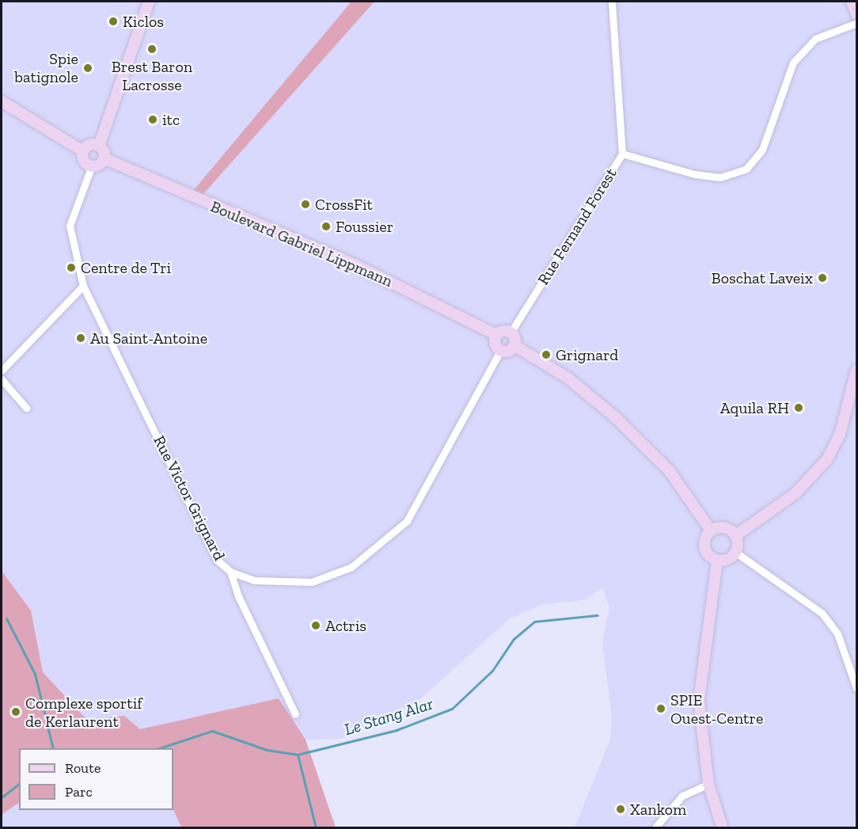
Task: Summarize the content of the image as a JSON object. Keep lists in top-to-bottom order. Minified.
{"streets":{"street":["Rue Fernand Forest","Boulevard Gabriel Lippmann","Rue Victor Grignard"]},"crossings":[["Rue Fernand Forest","Boulevard Gabriel Lippmann"],["Rue Fernand Forest","Rue Victor Grignard"],["Boulevard Gabriel Lippmann","Rue Victor Grignard"]],"water":["Le Stang Alar"],"places":["Kiclos","Brest Baron Lacrosse","Spie batignole","itc","CrossFit","Foussier","Centre de Tri","Boschat Laveix","Au Saint-Antoine","Grignard","Aquila RH","Actris","SPIE Ouest-Centre","Complexe sportif de Kerlaurent","Xankom"],"legend":["Route","Parc"]}
